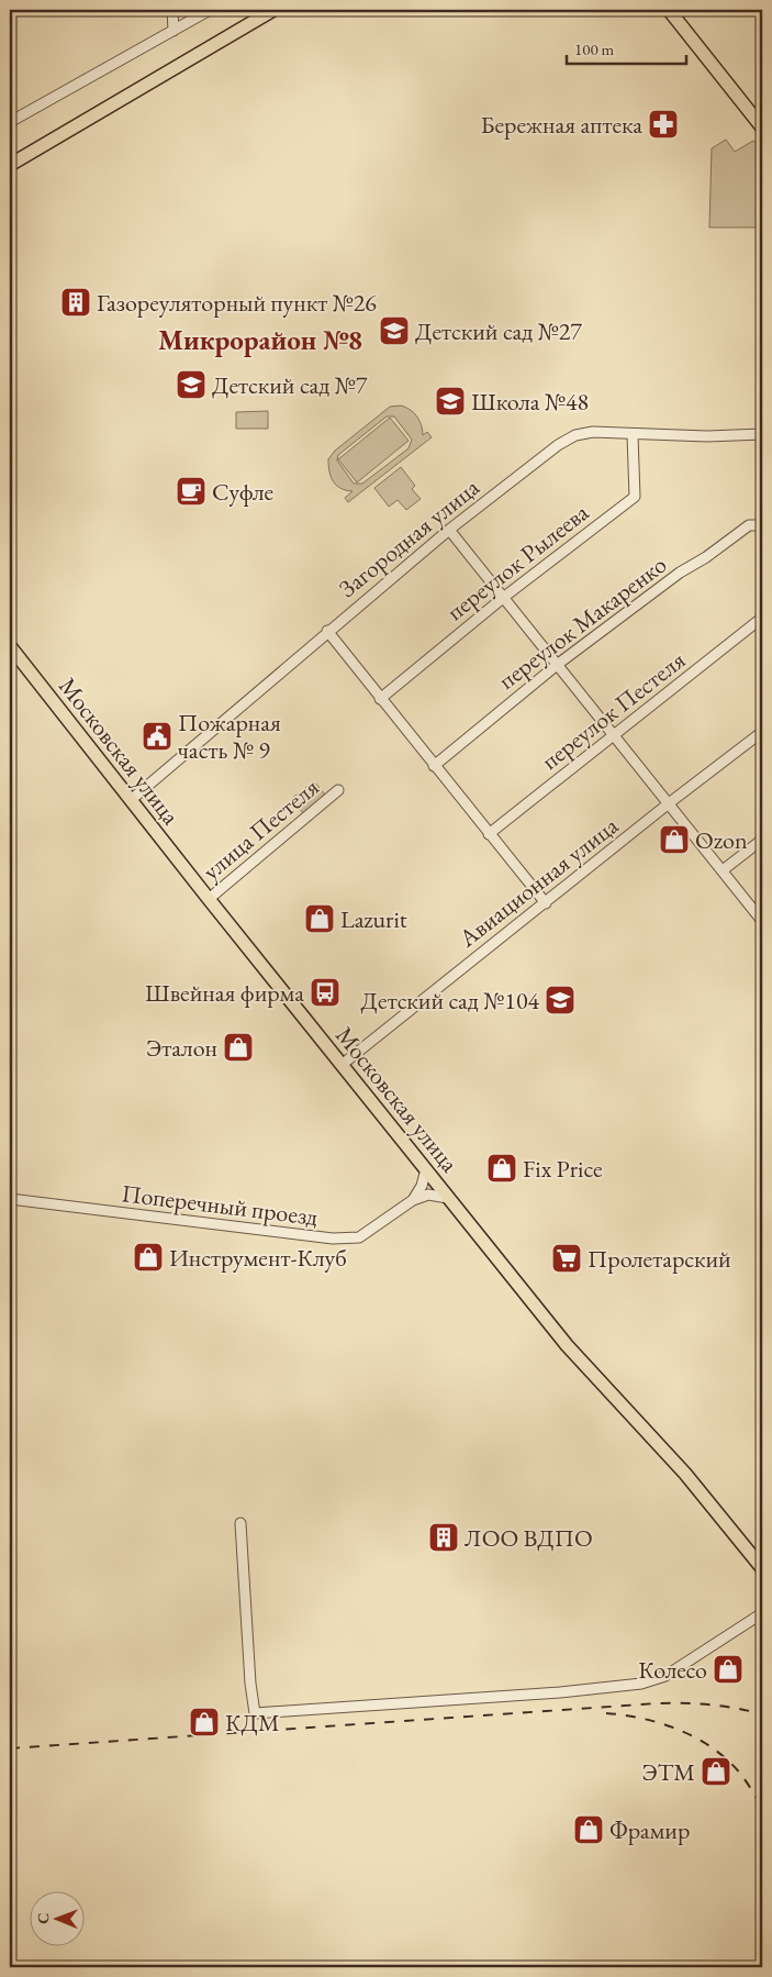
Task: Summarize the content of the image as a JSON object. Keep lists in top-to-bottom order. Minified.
{"streets":{"main road":["Московская улица"],"street":["Загородная улица","переулок Рылеева","переулок Макаренко","переулок Пестеля","улица Пестеля","Авиационная улица","Поперечный проезд"]},"crossings":[["Загородная улица","переулок Рылеева"],["Загородная улица","Московская улица"],["Московская улица","улица Пестеля"],["Московская улица","Авиационная улица"],["Московская улица","Поперечный проезд"]],"districts":["Микрорайон №8"],"places":{"pharmacy":["Бережная аптека"],"building":["Газореуляторный пункт №26","ЛОО ВДПО"],"school or university":["Детский сад №27","Детский сад №7","Школа №48","Детский сад №104"],"cafe":["Суфле"],"public building":["Пожарная часть № 9"],"shop":["Ozon","Lazurit","Эталон","Fix Price","Инструмент-Клуб","Колесо","КДМ","ЭТМ","Фрамир"],"bus stop":["Швейная фирма"],"supermarket":["Пролетарский"]},"scale_bar":"100 m","north":"left"}
